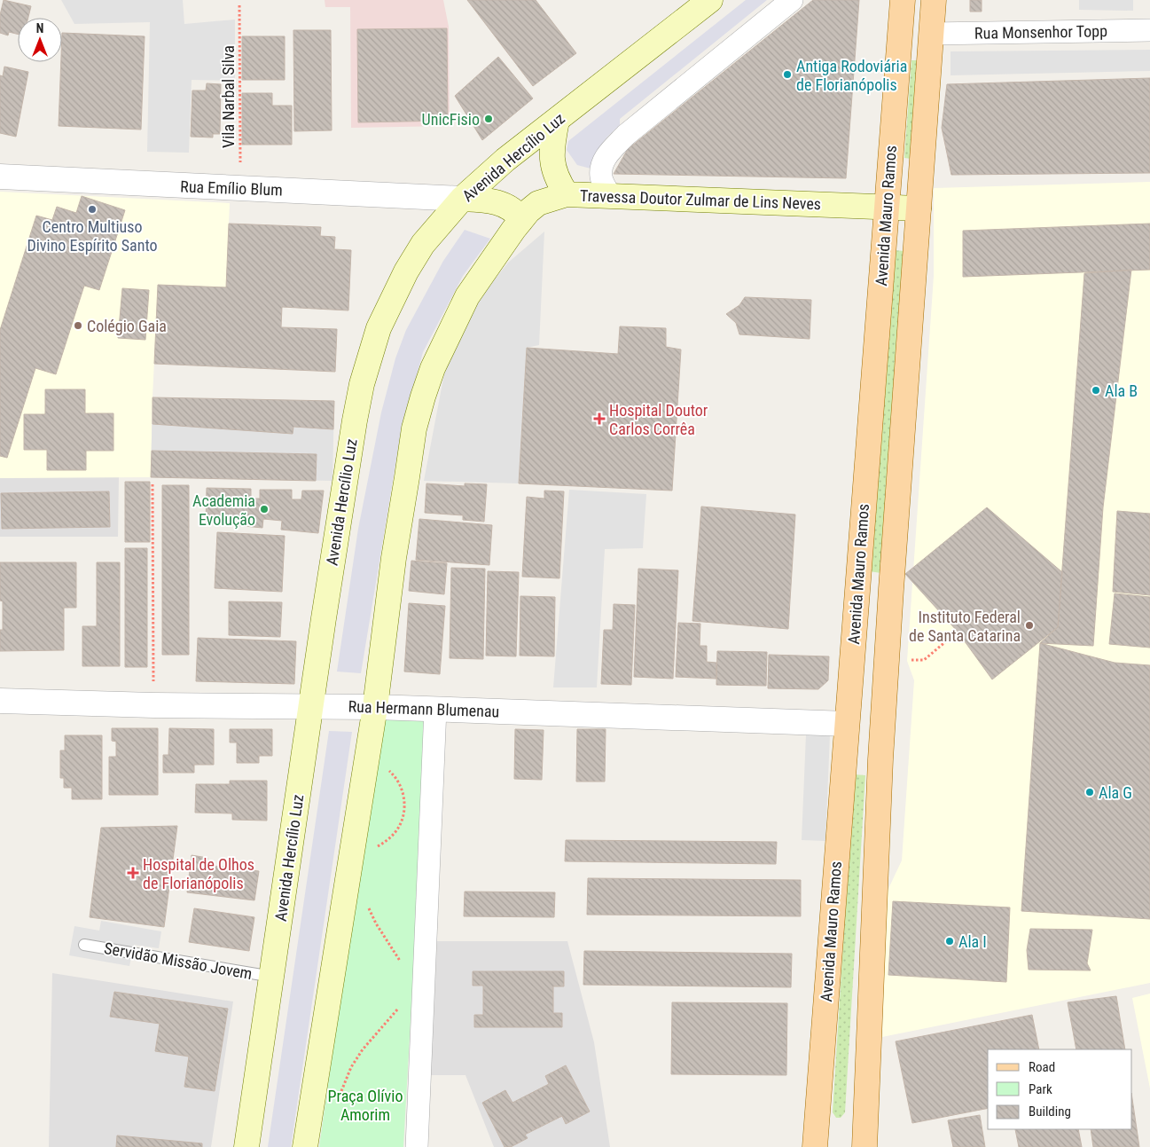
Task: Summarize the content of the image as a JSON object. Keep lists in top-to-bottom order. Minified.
{"streets":{"main road":["Avenida Hercílio Luz","Travessa Doutor Zulmar de Lins Neves","Avenida Mauro Ramos"],"street":["Rua Monsenhor Topp","Rua Emílio Blum","Rua Hermann Blumenau"],"lane":["Servidão Missão Jovem"],"path":["Vila Narbal Silva"]},"crossings":[["Rua Monsenhor Topp","Avenida Mauro Ramos"],["Vila Narbal Silva","Rua Emílio Blum"],["Avenida Hercílio Luz","Rua Emílio Blum"],["Avenida Hercílio Luz","Rua Hermann Blumenau"],["Avenida Hercílio Luz","Servidão Missão Jovem"],["Travessa Doutor Zulmar de Lins Neves","Avenida Mauro Ramos"],["Avenida Mauro Ramos","Rua Hermann Blumenau"]],"parks":["Praça Olívio Amorim"],"places":{"other":["Antiga Rodoviária de Florianópolis","UnicFisio","Centro Multiuso Divino Espírito Santo","Colégio Gaia","Ala B","Academia Evolução","Instituto Federal de Santa Catarina","Ala G","Ala I"],"health":["Hospital Doutor Carlos Corrêa","Hospital de Olhos de Florianópolis"]},"legend":["Road","Park","Building"],"north":"top"}
